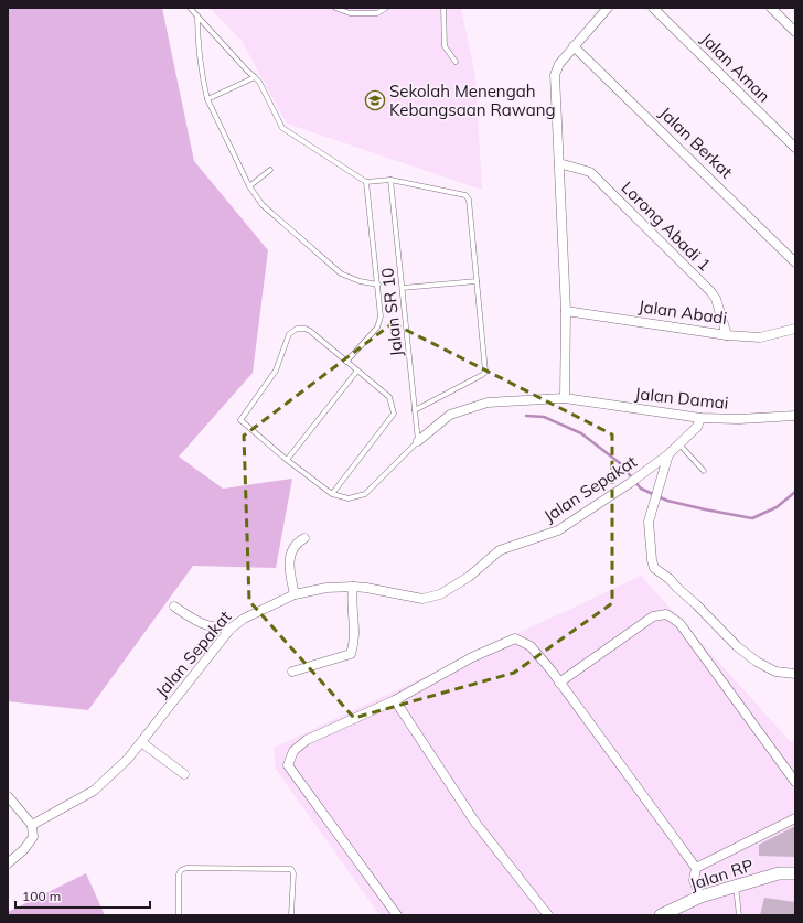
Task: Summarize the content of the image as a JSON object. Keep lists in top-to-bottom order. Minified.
{"streets":{"street":["Jalan Aman","Jalan Berkat","Lorong Abadi 1","Jalan Abadi","Jalan Damai","Jalan Sepakat","Jalan RP"],"lane":["Jalan SR 10"]},"crossings":[["Lorong Abadi 1","Jalan Abadi"],["Jalan SR 10","Jalan Damai"],["Jalan Damai","Jalan Sepakat"]],"places":{"school or university":["Sekolah Menengah Kebangsaan Rawang"]},"scale_bar":"100 m"}
